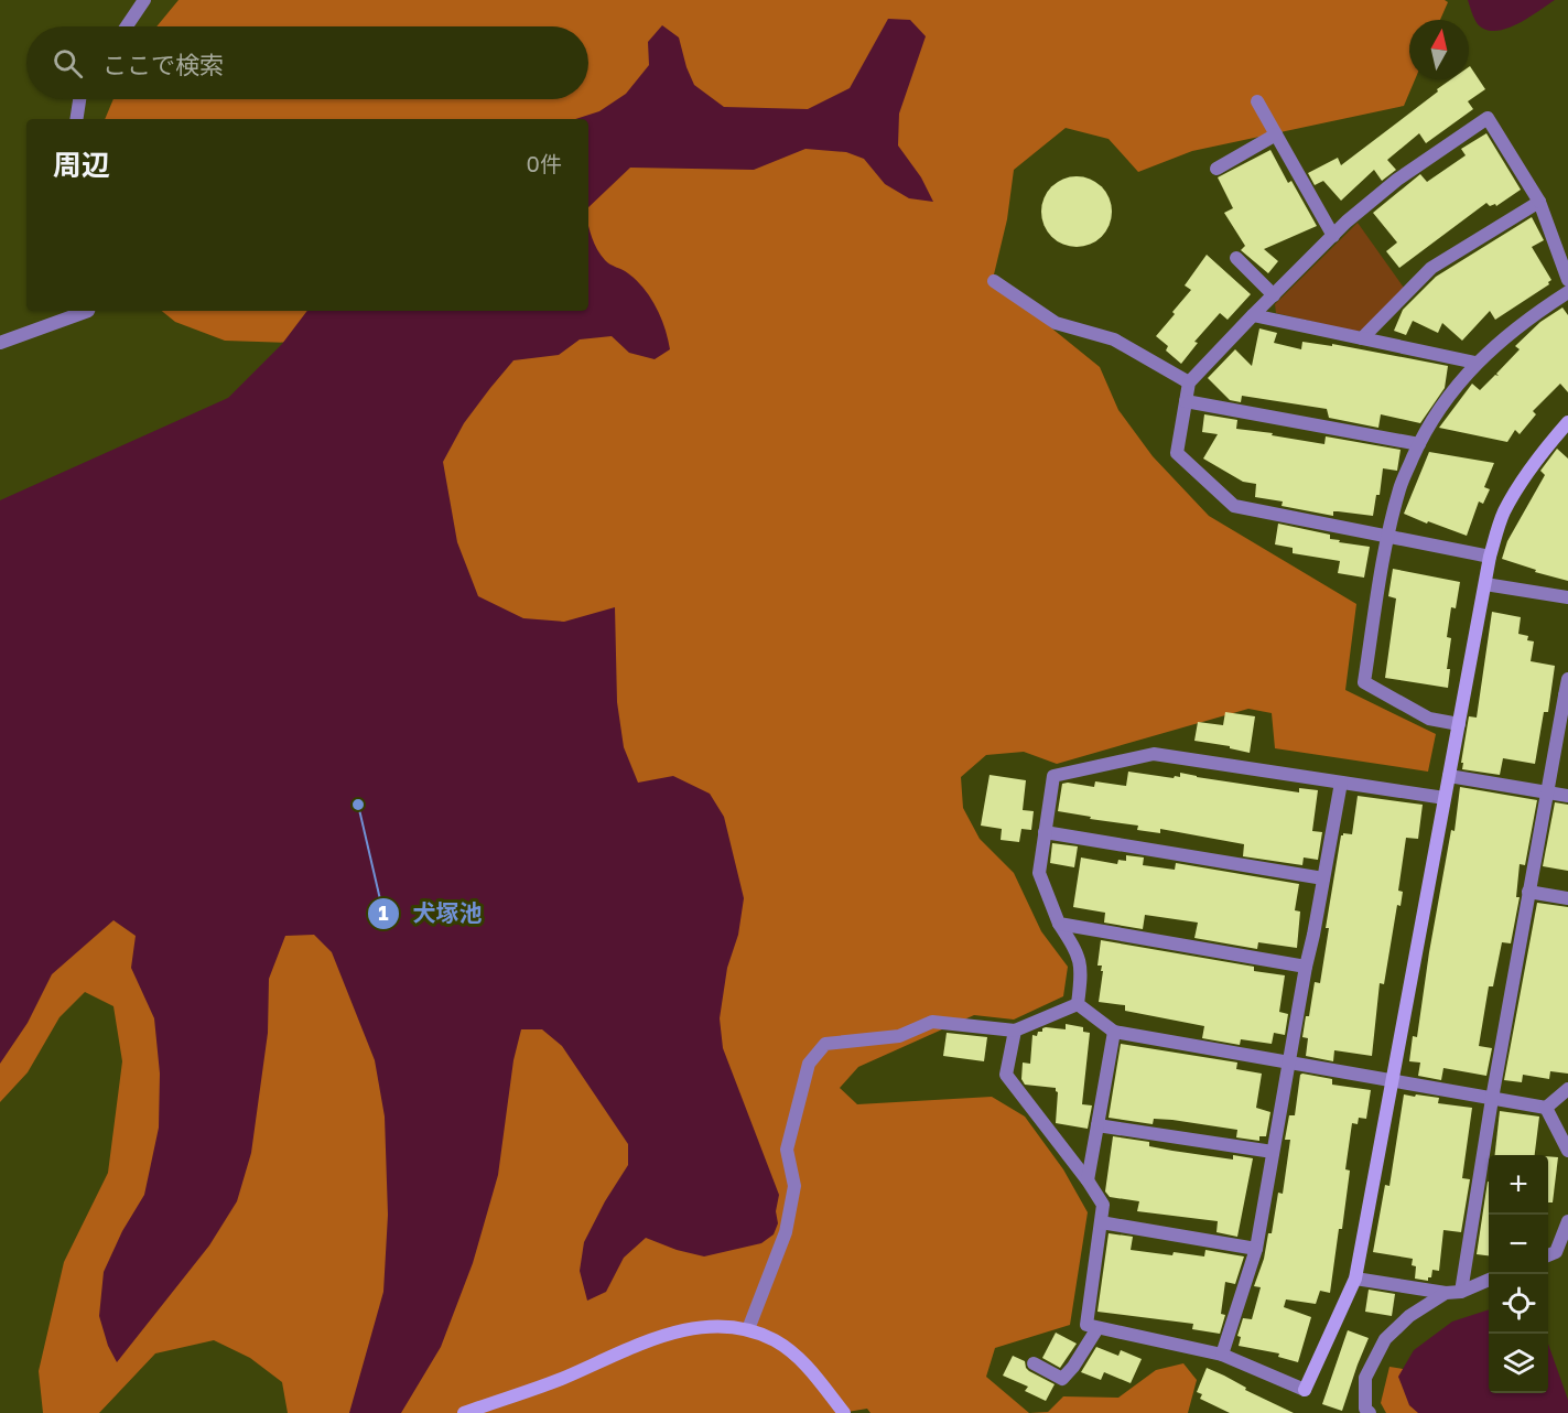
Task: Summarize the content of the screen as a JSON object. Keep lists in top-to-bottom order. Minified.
{"places":["犬塚池"],"north":"top","page":{"search":"ここで検索","heading":["周辺","0件"],"map_buttons":["+","−"]}}
